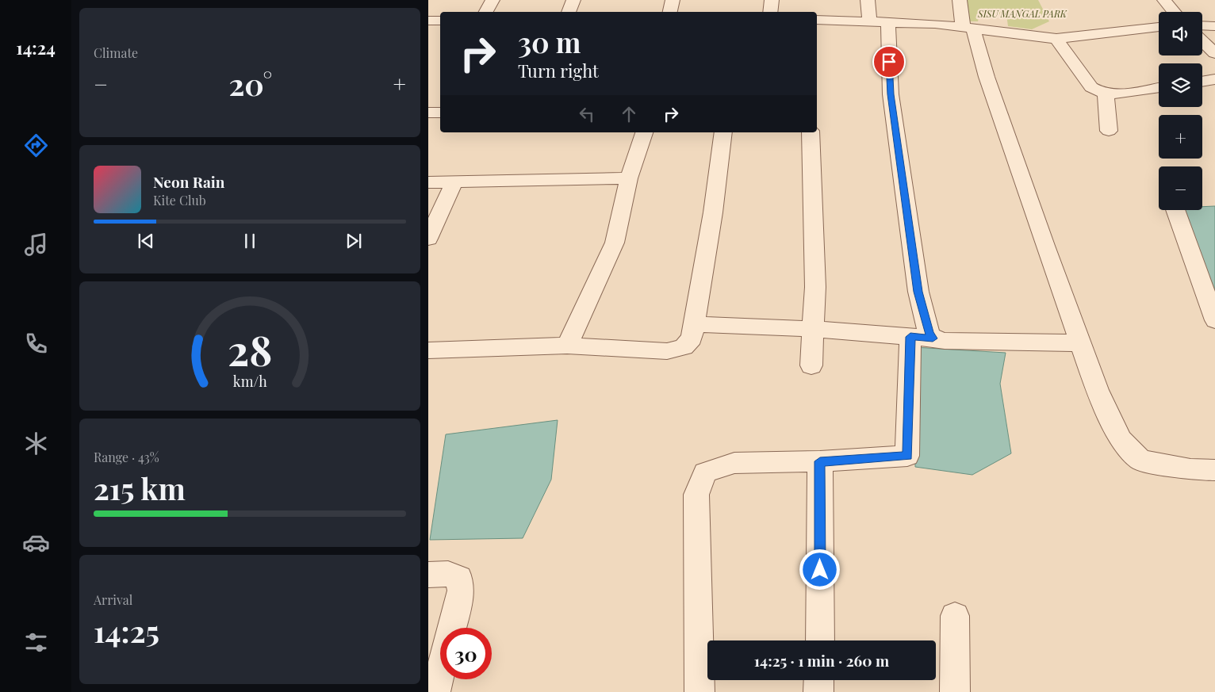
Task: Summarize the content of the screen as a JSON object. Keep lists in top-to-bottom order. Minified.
{"parks":["SISU MANGAL PARK"],"page":{"tabs":"14:24","tile":["Climate",["Range · 43%","215 km"],["Arrival","14:25"]],"map_buttons":["+","−"],"turn":["30 m","Turn right"],"heat":["−","20°","+"],"song":["Neon Rain","Kite Club"],"limit":"30","trip":"14:25 · 1 min · 260 m","gauge":["28","km/h"]}}
